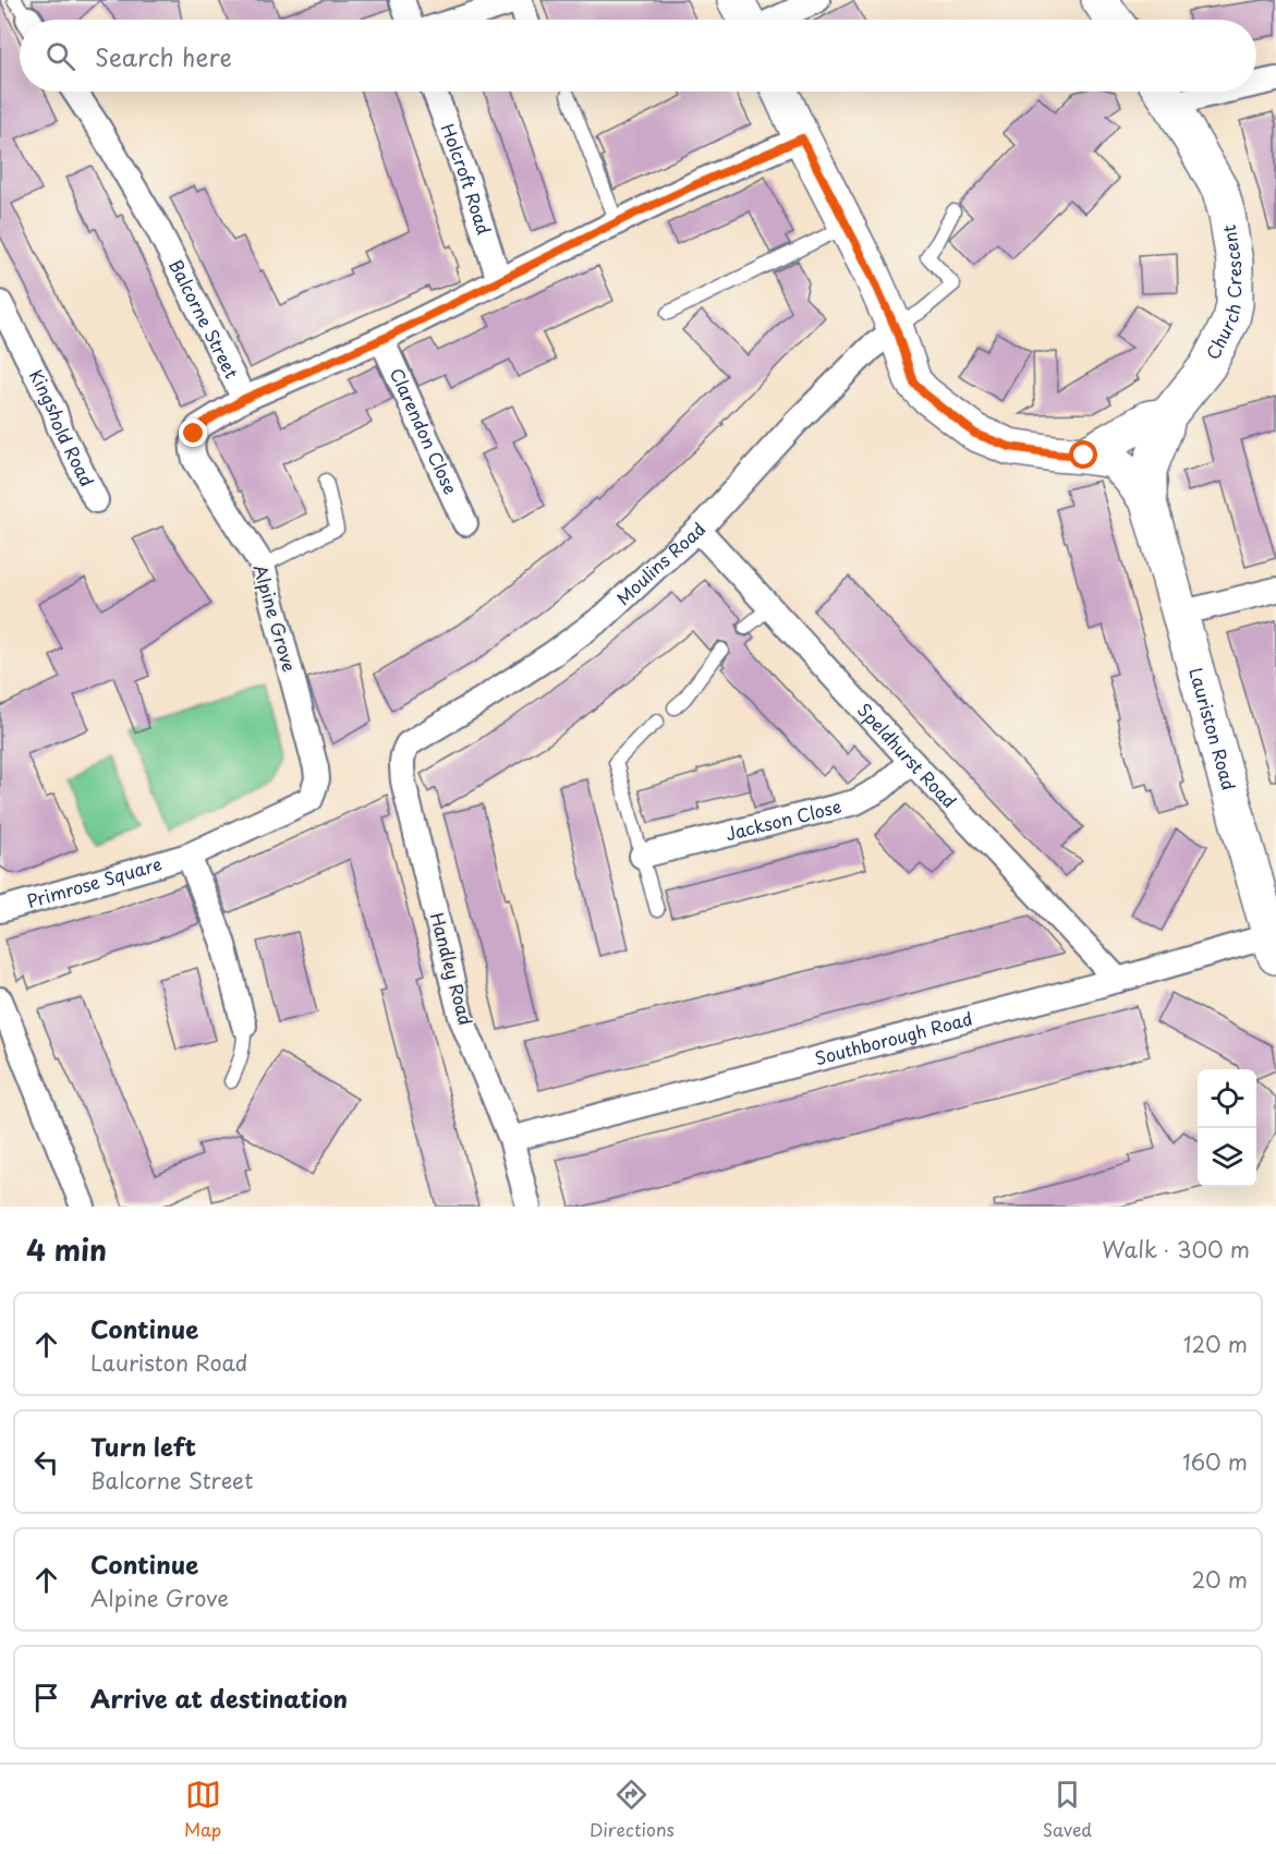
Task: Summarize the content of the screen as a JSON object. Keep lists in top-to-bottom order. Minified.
{"streets":{"street":["Holcroft Road","Church Crescent","Balcorne Street","Kingshold Road","Clarendon Close","Moulins Road","Alpine Grove","Lauriston Road","Speldhurst Road","Jackson Close","Primrose Square","Handley Road","Southborough Road"]},"crossings":[["Holcroft Road","Balcorne Street"],["Church Crescent","Lauriston Road"],["Balcorne Street","Clarendon Close"],["Balcorne Street","Alpine Grove"],["Balcorne Street","Lauriston Road"],["Moulins Road","Lauriston Road"],["Moulins Road","Speldhurst Road"],["Moulins Road","Handley Road"],["Alpine Grove","Primrose Square"],["Lauriston Road","Southborough Road"],["Speldhurst Road","Jackson Close"],["Speldhurst Road","Southborough Road"],["Handley Road","Southborough Road"]],"page":{"search":"Search here","heading":["4 min","Walk · 300 m"],"list":[["Continue","Lauriston Road","120 m"],["Turn left","Balcorne Street","160 m"],["Continue","Alpine Grove","20 m"],"Arrive at destination"],"nav":["Map","Directions","Saved"]}}
